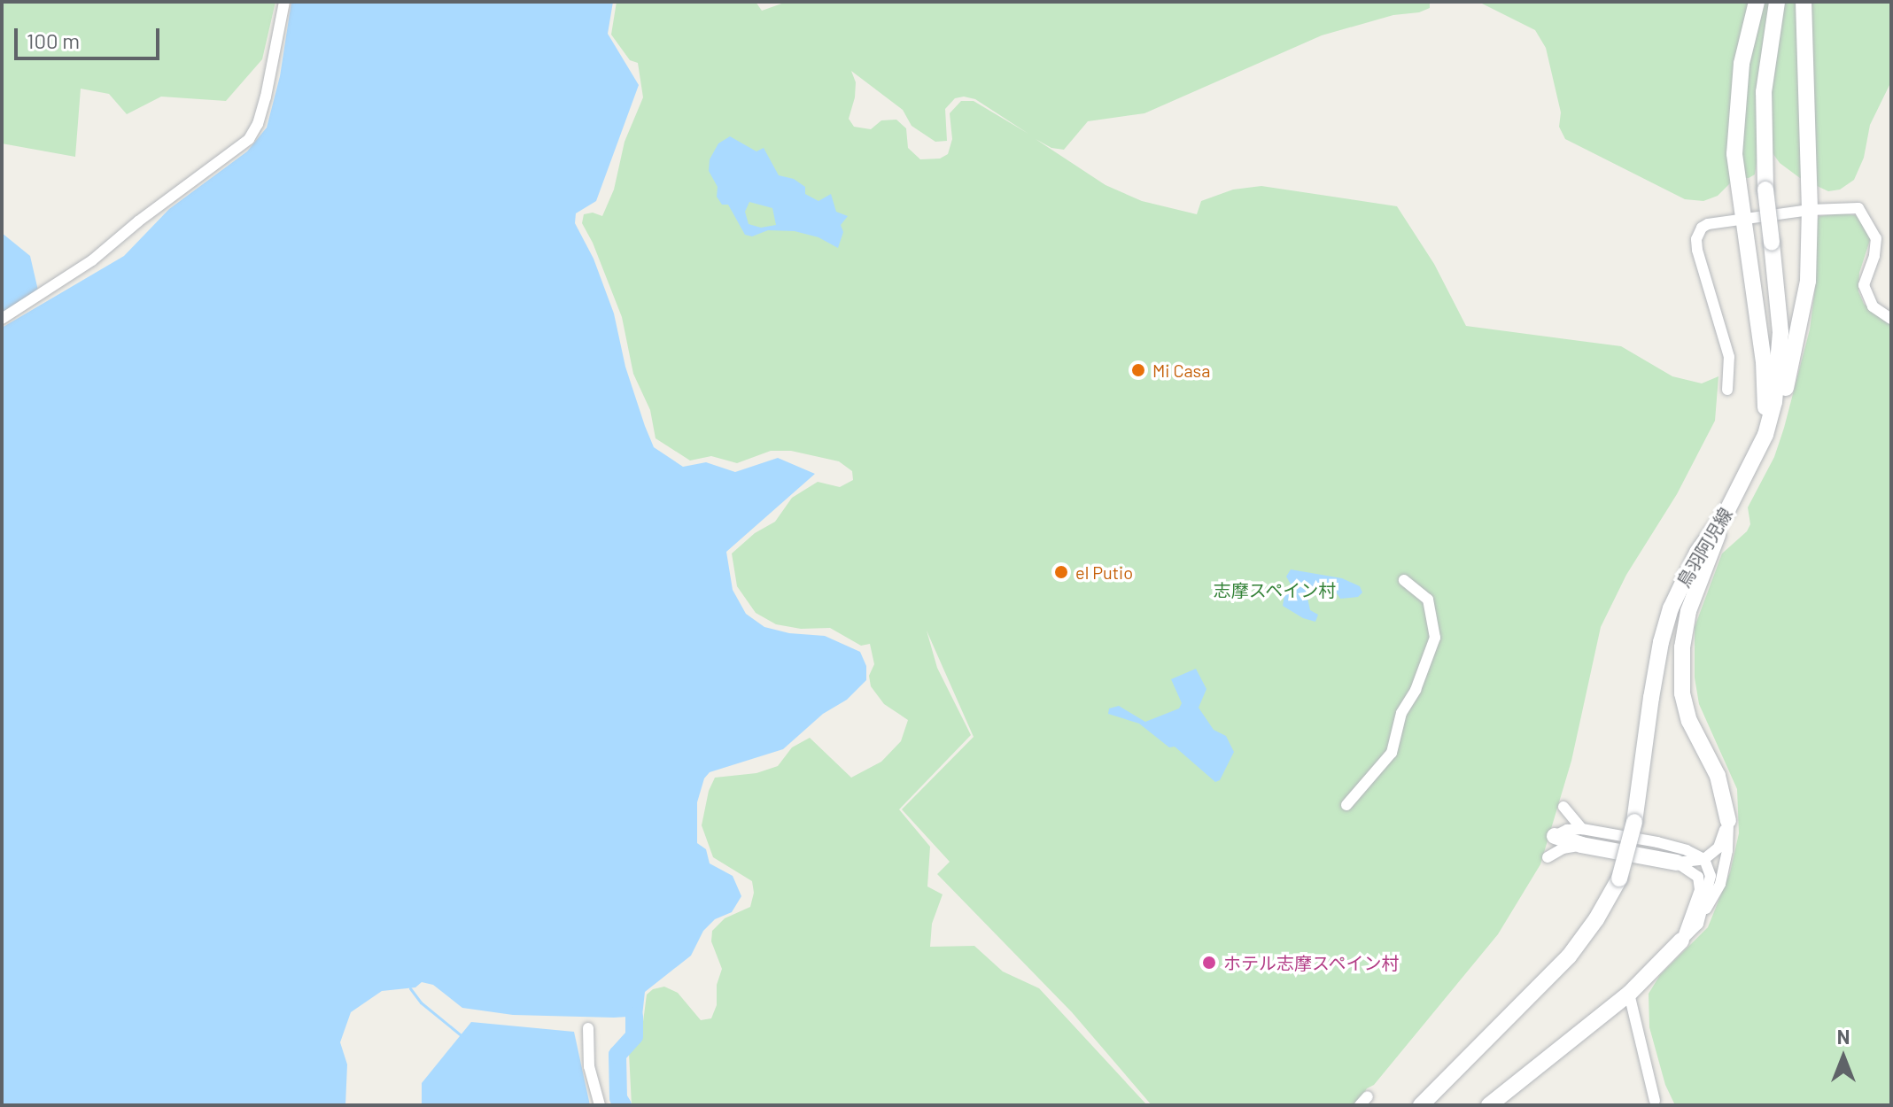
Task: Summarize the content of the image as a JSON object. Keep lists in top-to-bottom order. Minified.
{"streets":{"main road":["鳥羽阿児線"]},"parks":["志摩スペイン村"],"places":["Mi Casa","el Putio","ホテル志摩スペイン村"],"scale_bar":"100 m","north":"top"}
